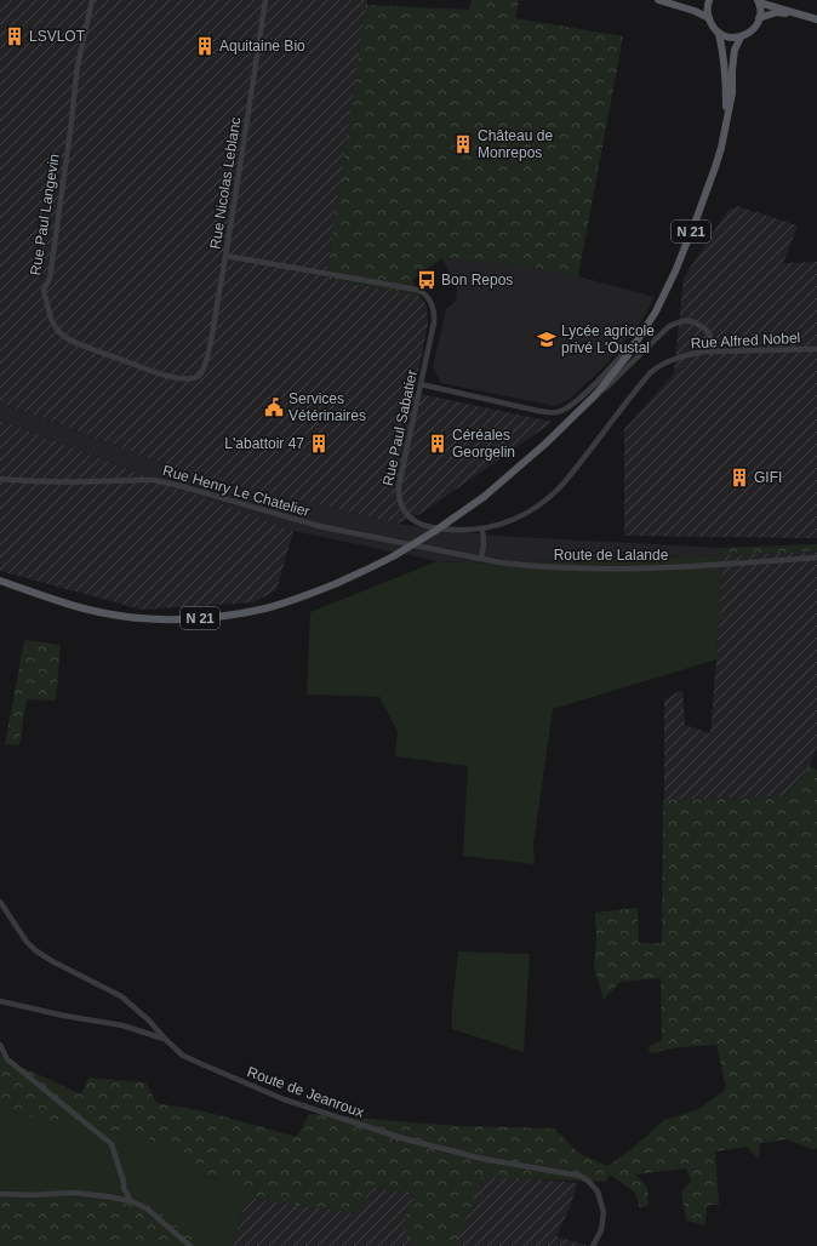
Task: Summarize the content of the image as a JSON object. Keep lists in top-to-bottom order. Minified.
{"streets":{"main road":["N 21"],"street":["Rue Nicolas Leblanc","Rue Paul Langevin","Rue Alfred Nobel","Rue Paul Sabatier","Rue Henry Le Chatelier","Route de Lalande","Route de Jeanroux"]},"crossings":[["Rue Nicolas Leblanc","Rue Paul Langevin"],["Rue Nicolas Leblanc","Rue Paul Sabatier"],["Rue Alfred Nobel","Rue Paul Sabatier"],["Rue Henry Le Chatelier","Route de Lalande"]],"places":{"building":["LSVLOT","Aquitaine Bio","Château de Monrepos","L'abattoir 47","Céréales Georgelin","GIFI"],"bus stop":["Bon Repos"],"school or university":["Lycée agricole privé L'Oustal"],"public building":["Services Vétérinaires"]}}
